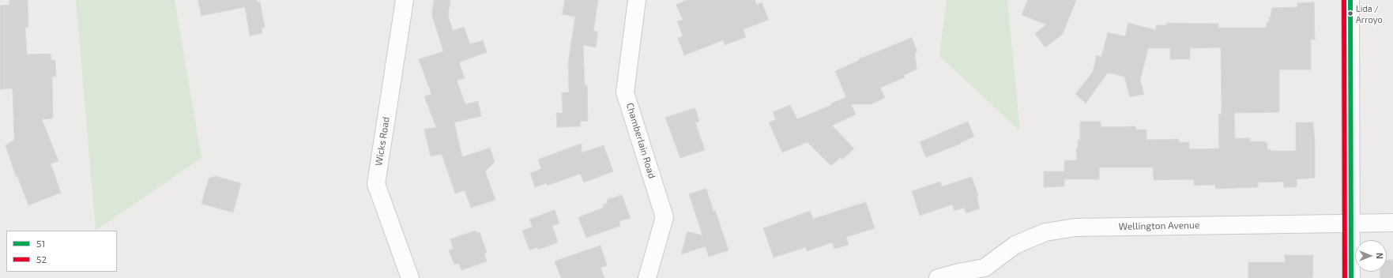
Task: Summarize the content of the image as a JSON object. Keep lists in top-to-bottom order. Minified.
{"streets":{"street":["Chamberlain Road","Wicks Road","Wellington Avenue"]},"places":["Lida / Arroyo"],"lines":["transit line 51","transit line 52"],"legend":["51","52"],"north":"right"}
